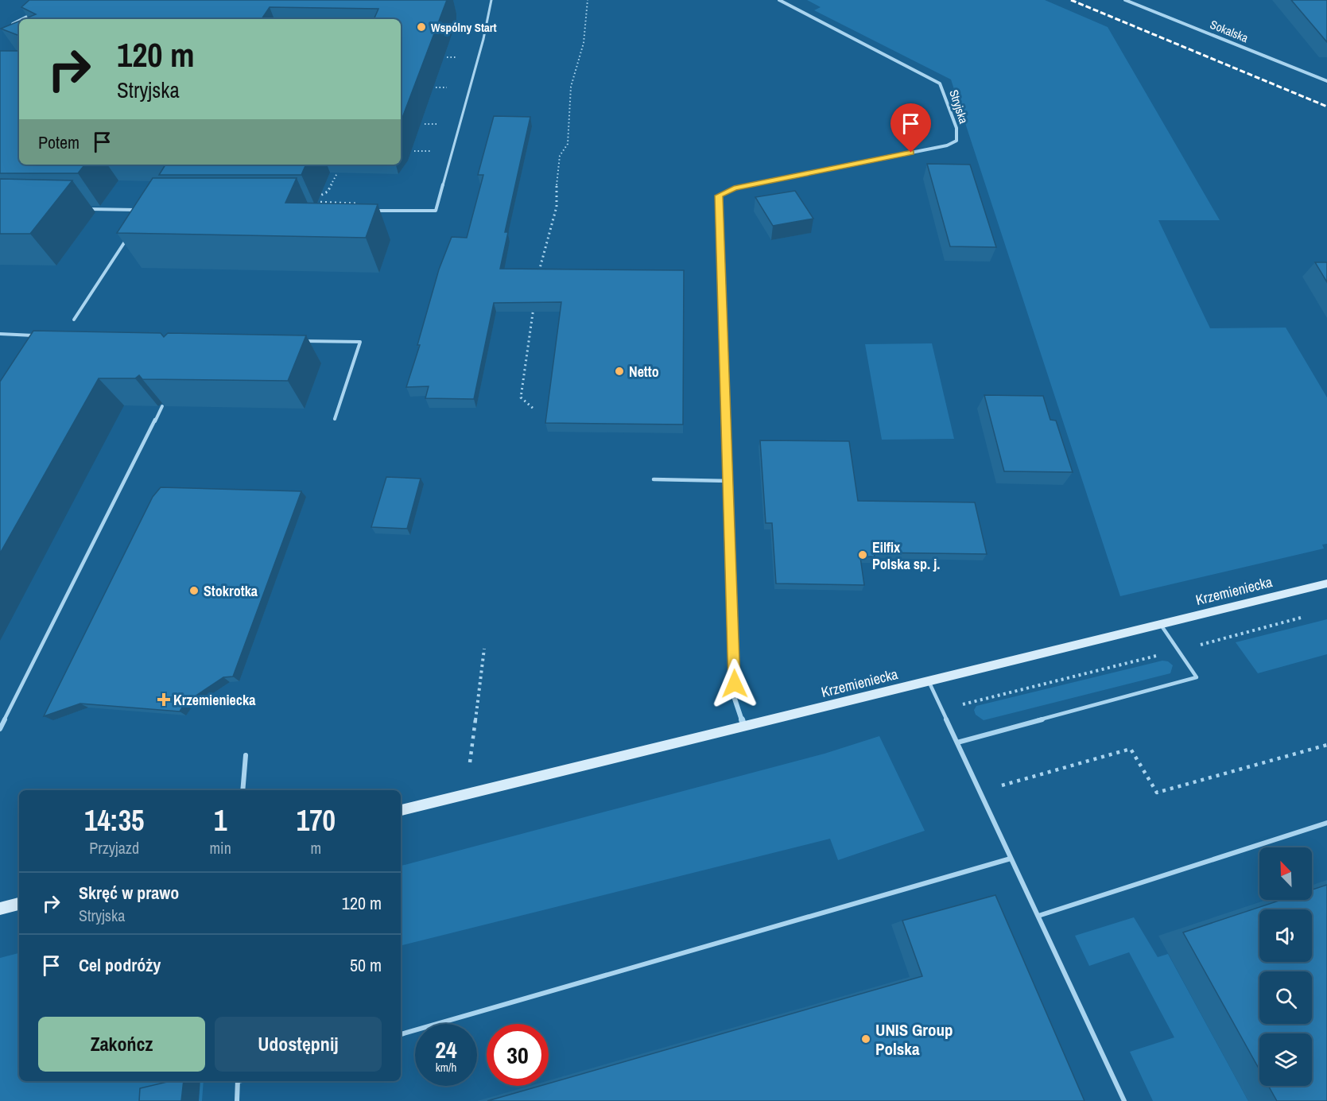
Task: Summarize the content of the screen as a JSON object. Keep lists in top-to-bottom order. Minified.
{"streets":{"street":["Sokalska","Stryjska","Krzemieniecka"]},"crossings":[["Stryjska","Krzemieniecka"]],"places":{"other":["Wspólny Start","Netto","Eilfix Polska sp. j.","Stokrotka","UNIS Group Polska"],"health":["Krzemieniecka"]},"north":"top left","page":{"turn":["120 m","Stryjska"],"then":"Potem","eta":["14:35","Przyjazd","1","min","170","m"],"list":[{"name":"Skręć w prawo","note":"Stryjska","value":"120 m"},{"name":"Cel podróży","value":"50 m"}],"buttons":["Zakończ","Udostępnij"],"speed":"24 km/h","limit":"30"}}
